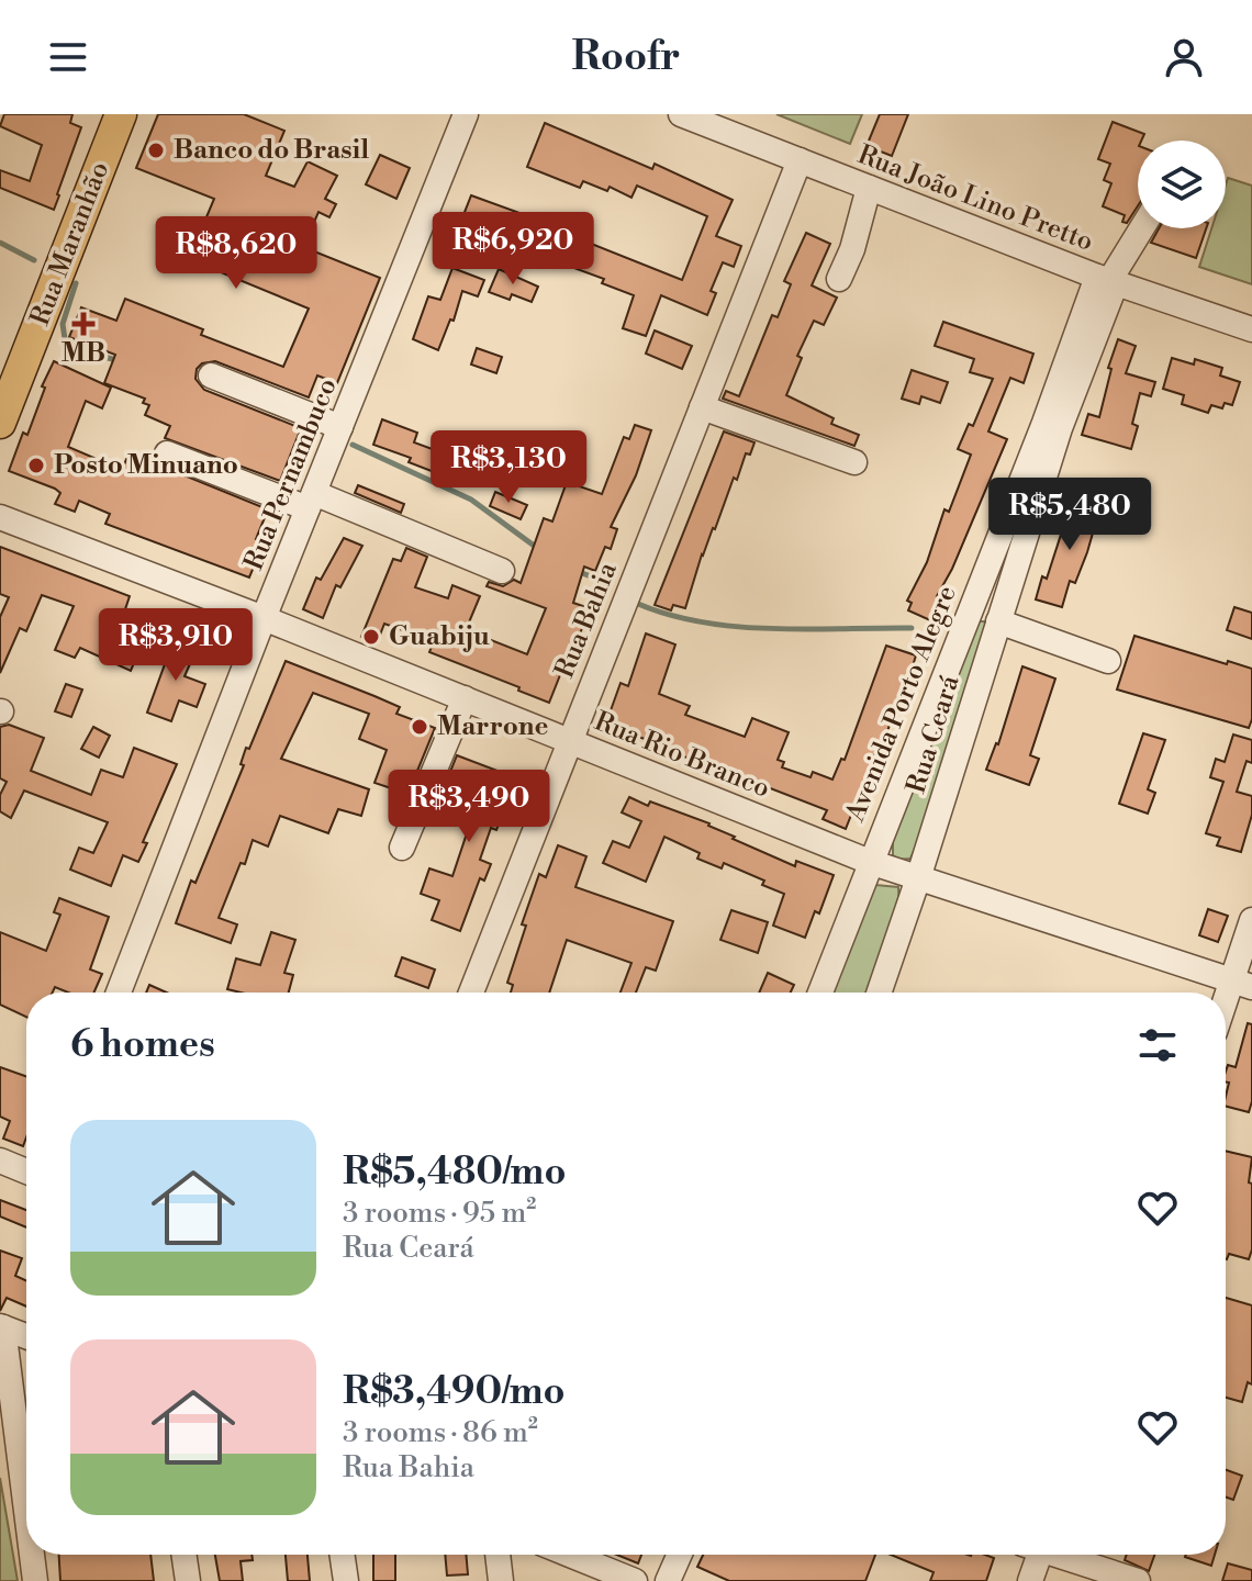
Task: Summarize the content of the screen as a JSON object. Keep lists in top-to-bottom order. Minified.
{"streets":{"main road":["Rua Maranhão"],"street":["Rua João Lino Pretto","Rua Pernambuco","Rua Bahia","Avenida Porto Alegre","Rua Ceará","Rua Rio Branco"]},"crossings":[["Rua João Lino Pretto","Rua Bahia"],["Rua João Lino Pretto","Rua Ceará"],["Rua Pernambuco","Rua Rio Branco"],["Rua Bahia","Rua Rio Branco"],["Avenida Porto Alegre","Rua Ceará"],["Avenida Porto Alegre","Rua Rio Branco"],["Rua Ceará","Rua Rio Branco"]],"places":{"other":["Banco do Brasil","Posto Minuano","Guabiju","Marrone"],"health":["MB"]},"page":{"header":"Roofr","price":["R$6,920","R$8,620","R$3,130","R$5,480","R$3,910","R$3,490"],"heading":"6 homes","list":[{"name":"R$5,480/mo","note":"3 rooms · 95 m² · Rua Ceará"},{"name":"R$3,490/mo","note":"3 rooms · 86 m² · Rua Bahia"}]}}
